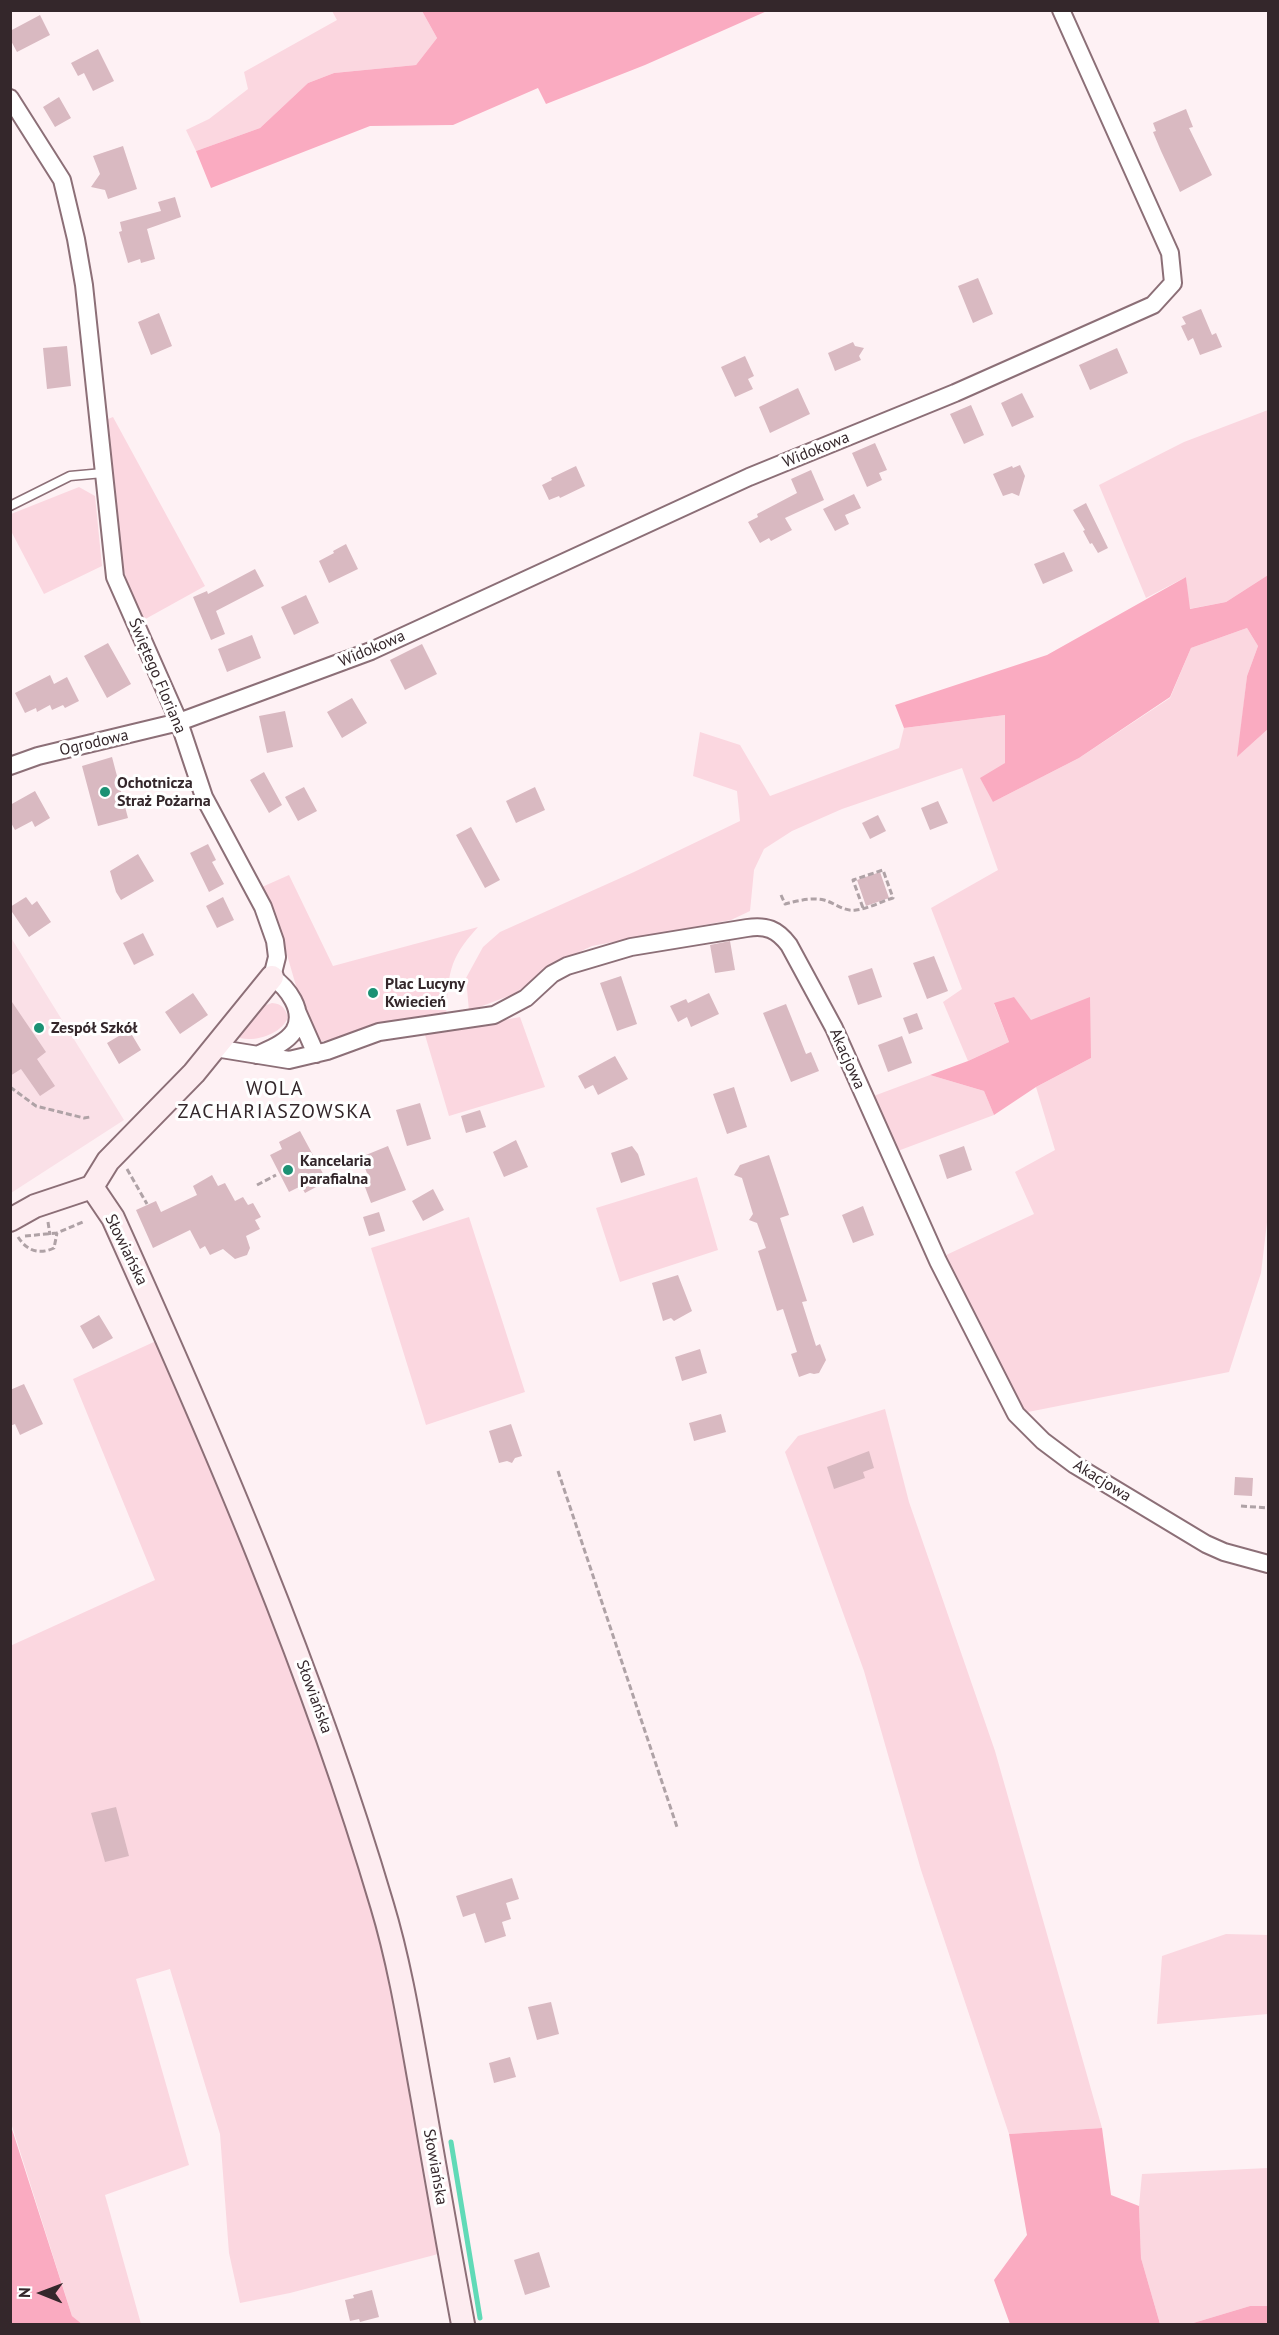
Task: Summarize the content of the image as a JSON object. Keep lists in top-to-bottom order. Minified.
{"streets":{"street":["Widokowa","Świętego Floriana","Ogrodowa","Akacjowa","Słowiańska"]},"crossings":[["Widokowa","Świętego Floriana"],["Widokowa","Ogrodowa"],["Świętego Floriana","Ogrodowa"]],"districts":["WOLA ZACHARIASZOWSKA"],"places":["Ochotnicza Straż Pożarna","Plac Lucyny Kwiecień","Zespół Szkół","Kancelaria parafialna"],"north":"left"}
